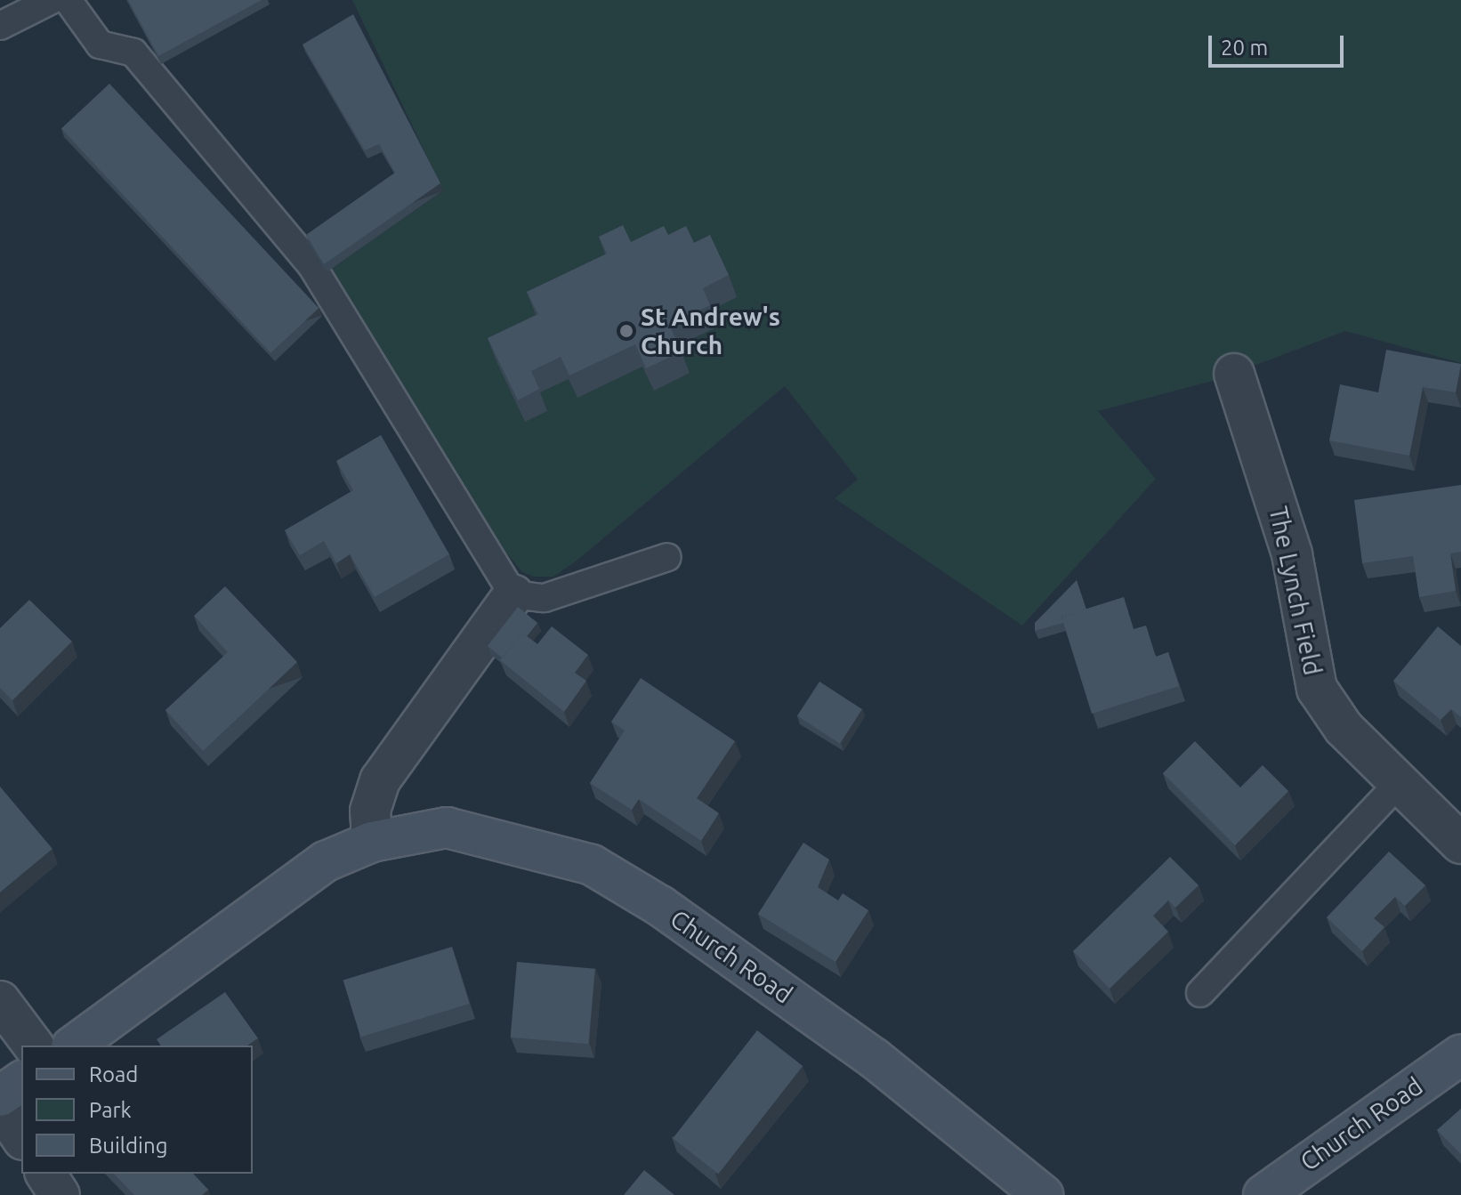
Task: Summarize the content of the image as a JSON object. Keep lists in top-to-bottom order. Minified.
{"streets":{"street":["The Lynch Field","Church Road"]},"places":["St Andrew's Church"],"legend":["Road","Park","Building"],"scale_bar":"20 m"}
